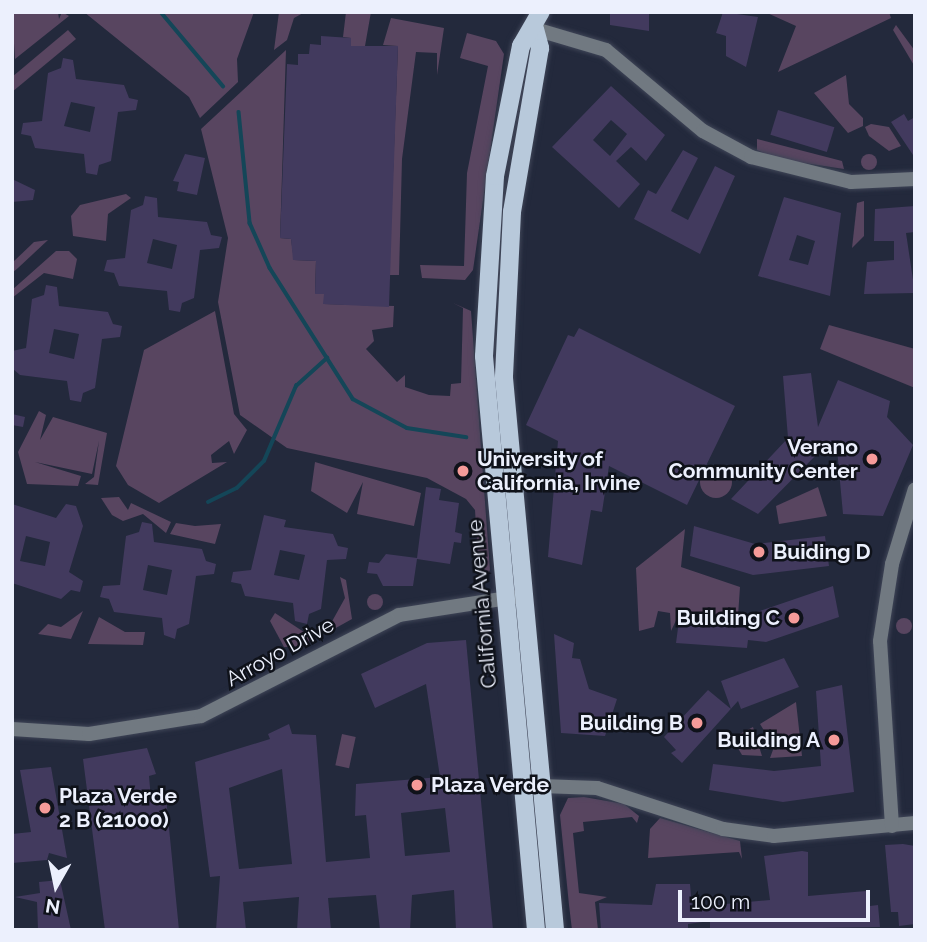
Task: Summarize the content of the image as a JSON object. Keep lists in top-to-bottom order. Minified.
{"streets":{"main road":["California Avenue"],"street":["Arroyo Drive"]},"crossings":[["California Avenue","Arroyo Drive"]],"places":["Verano Community Center","University of California, Irvine","Buiding D","Building C","Building B","Building A","Plaza Verde","Plaza Verde 2 B (21000)"],"scale_bar":"100 m","north":"bottom"}
